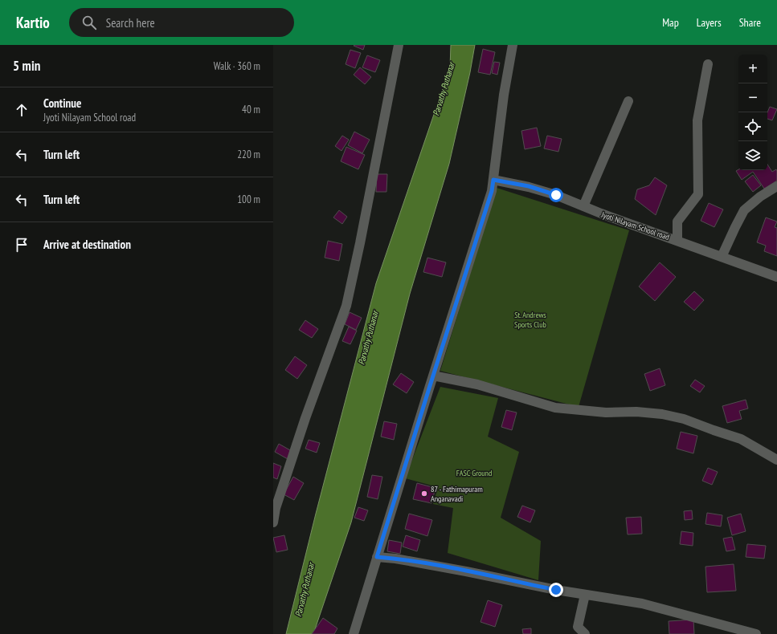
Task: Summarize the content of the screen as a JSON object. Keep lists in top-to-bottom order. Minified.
{"streets":{"street":["Jyoti Nilayam School road"]},"water":["Parvathy Puthanar"],"parks":["St. Andrews Sports Club","FASC Ground"],"places":["87 - Fathimapuram Anganavadi"],"page":{"header":"Kartio","search":"Search here","nav":["Map","Layers","Share"],"heading":["5 min","Walk · 360 m"],"map_buttons":["+","−"],"list":[["Continue","Jyoti Nilayam School road","40 m"],["Turn left","220 m"],["Turn left","100 m"],"Arrive at destination"]}}
